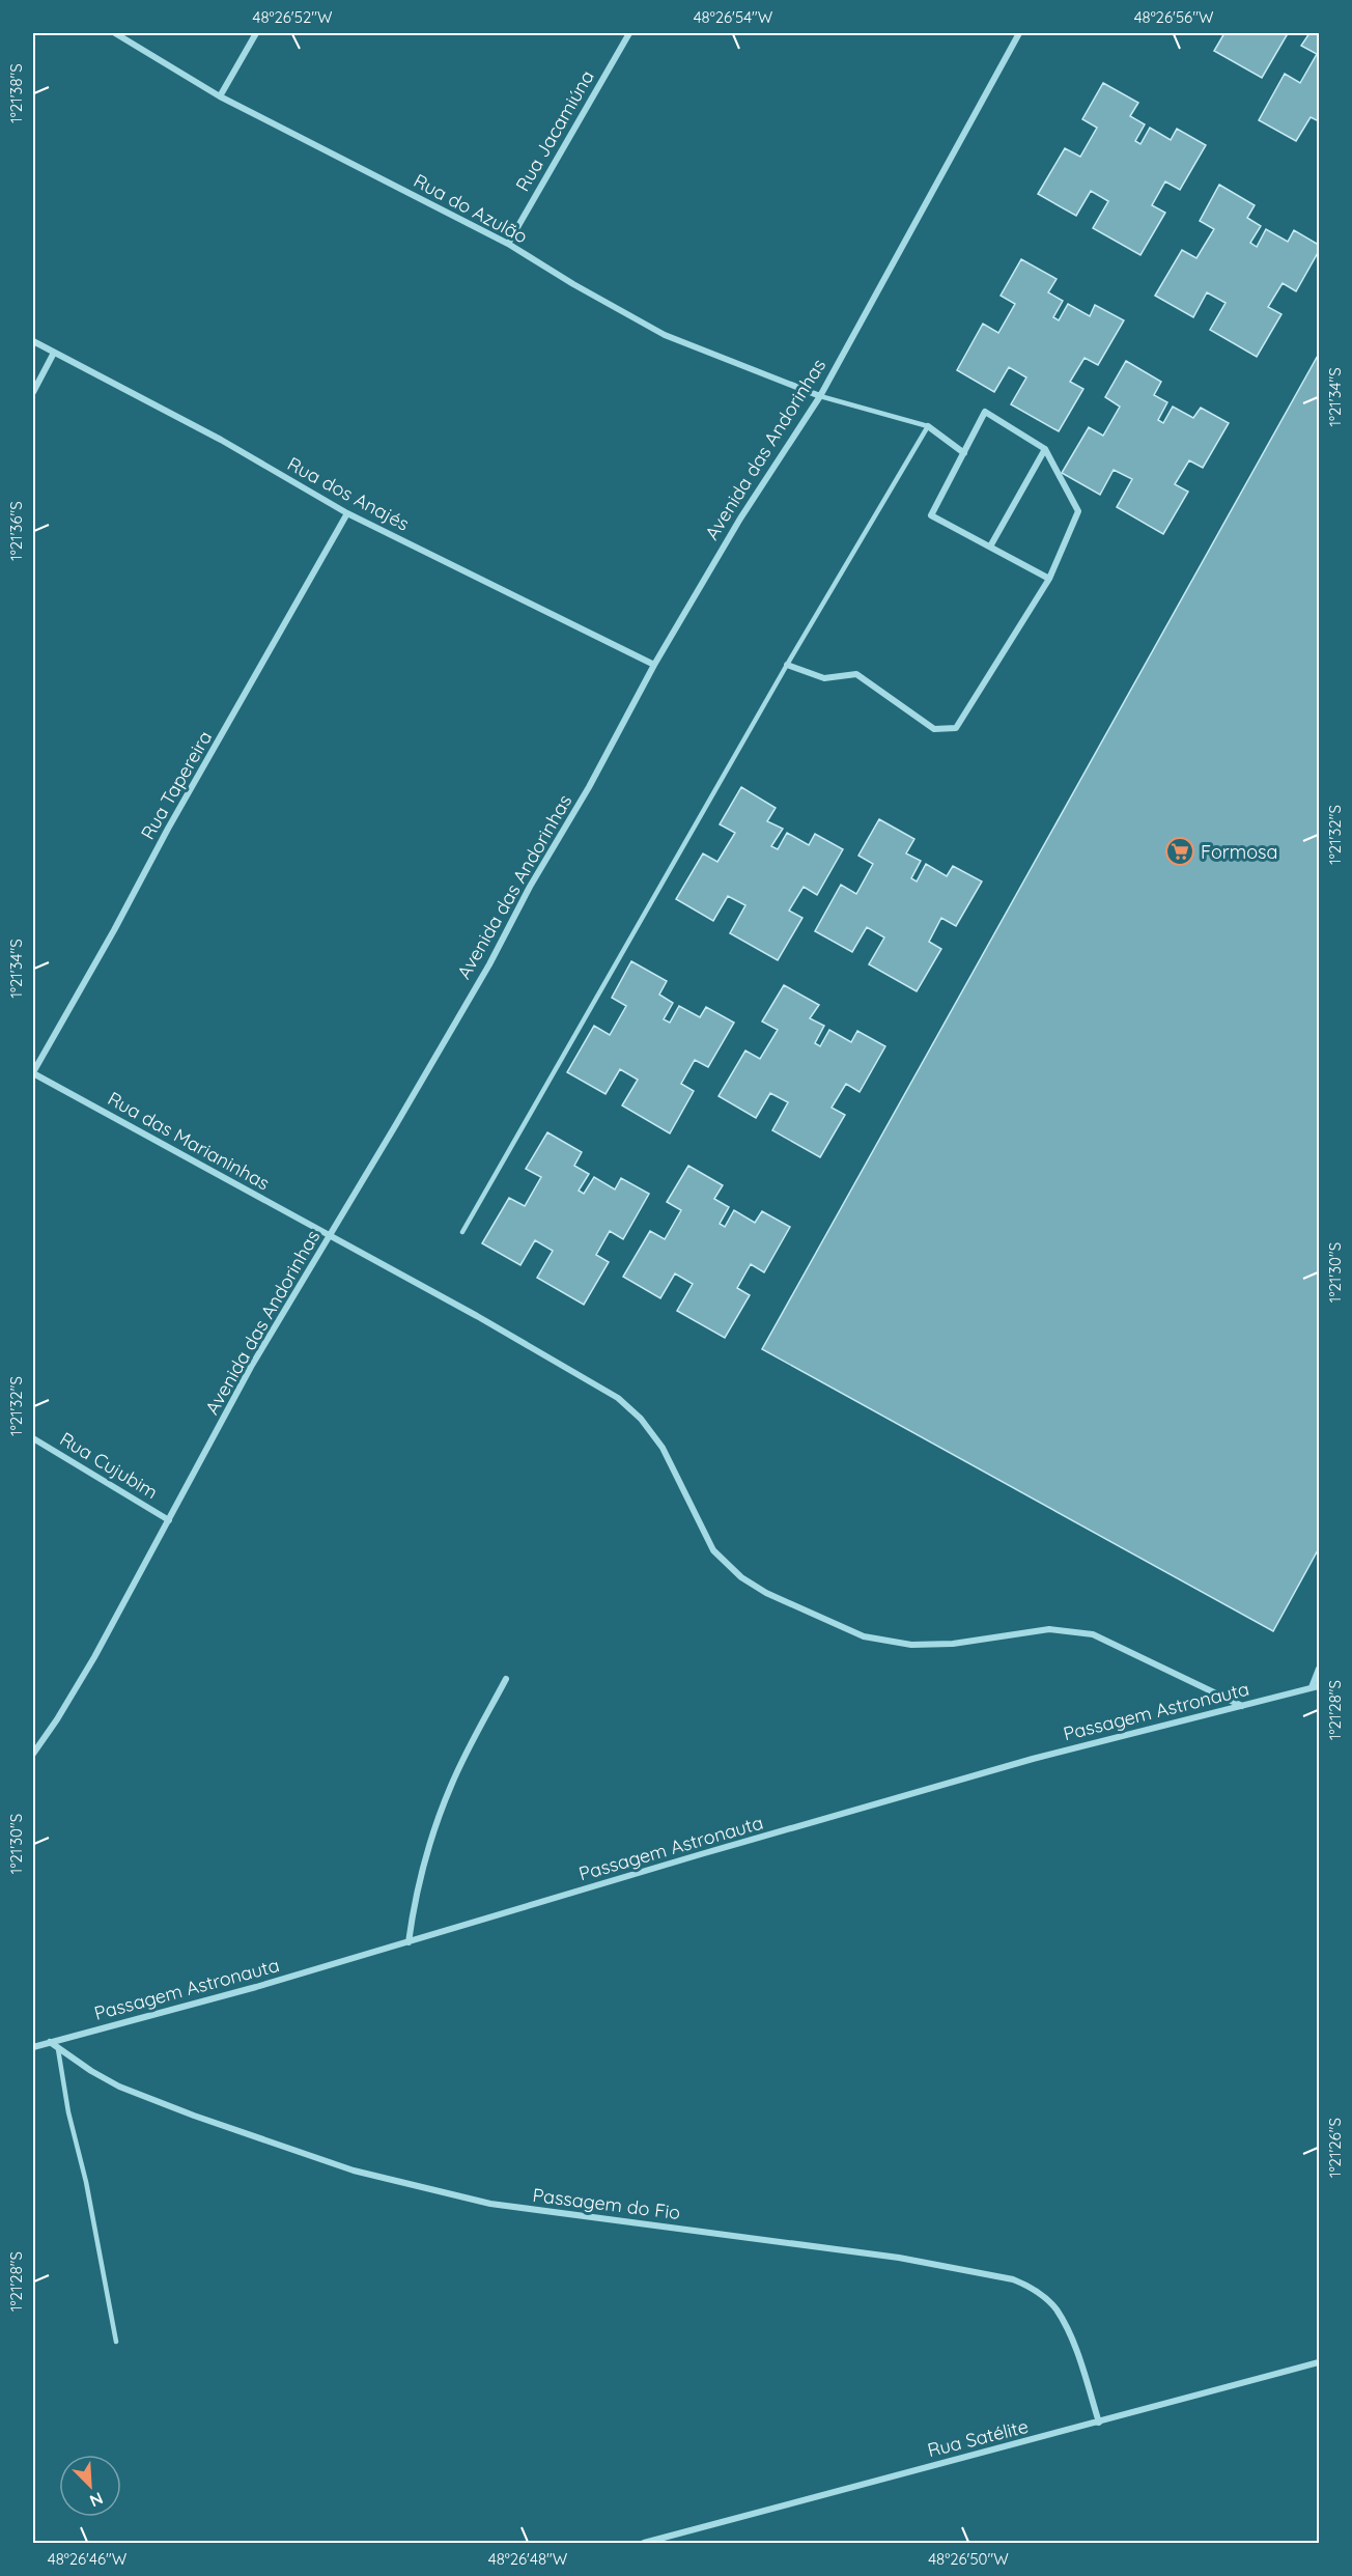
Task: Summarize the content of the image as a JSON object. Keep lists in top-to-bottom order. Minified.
{"streets":{"street":["Rua Jacamiúna","Rua do Azulão","Avenida das Andorinhas","Rua dos Anajés","Rua Tapereira","Rua das Marianinhas","Rua Cujubim","Passagem Astronauta","Passagem do Fio","Rua Satélite"]},"crossings":[["Rua Jacamiúna","Rua do Azulão"],["Rua do Azulão","Avenida das Andorinhas"],["Avenida das Andorinhas","Rua dos Anajés"],["Avenida das Andorinhas","Rua das Marianinhas"],["Avenida das Andorinhas","Rua Cujubim"],["Rua dos Anajés","Rua Tapereira"],["Rua Tapereira","Rua das Marianinhas"],["Rua das Marianinhas","Passagem Astronauta"],["Passagem Astronauta","Passagem do Fio"],["Passagem do Fio","Rua Satélite"]],"places":{"supermarket":["Formosa"]},"north":"bottom right","coordinates":["48°26'52\"W","48°26'54\"W","48°26'56\"W","1°21'38\"S","1°21'34\"S","1°21'36\"S","1°21'32\"S","1°21'30\"S","1°21'28\"S","1°21'26\"S","48°26'46\"W","48°26'48\"W","48°26'50\"W"]}
